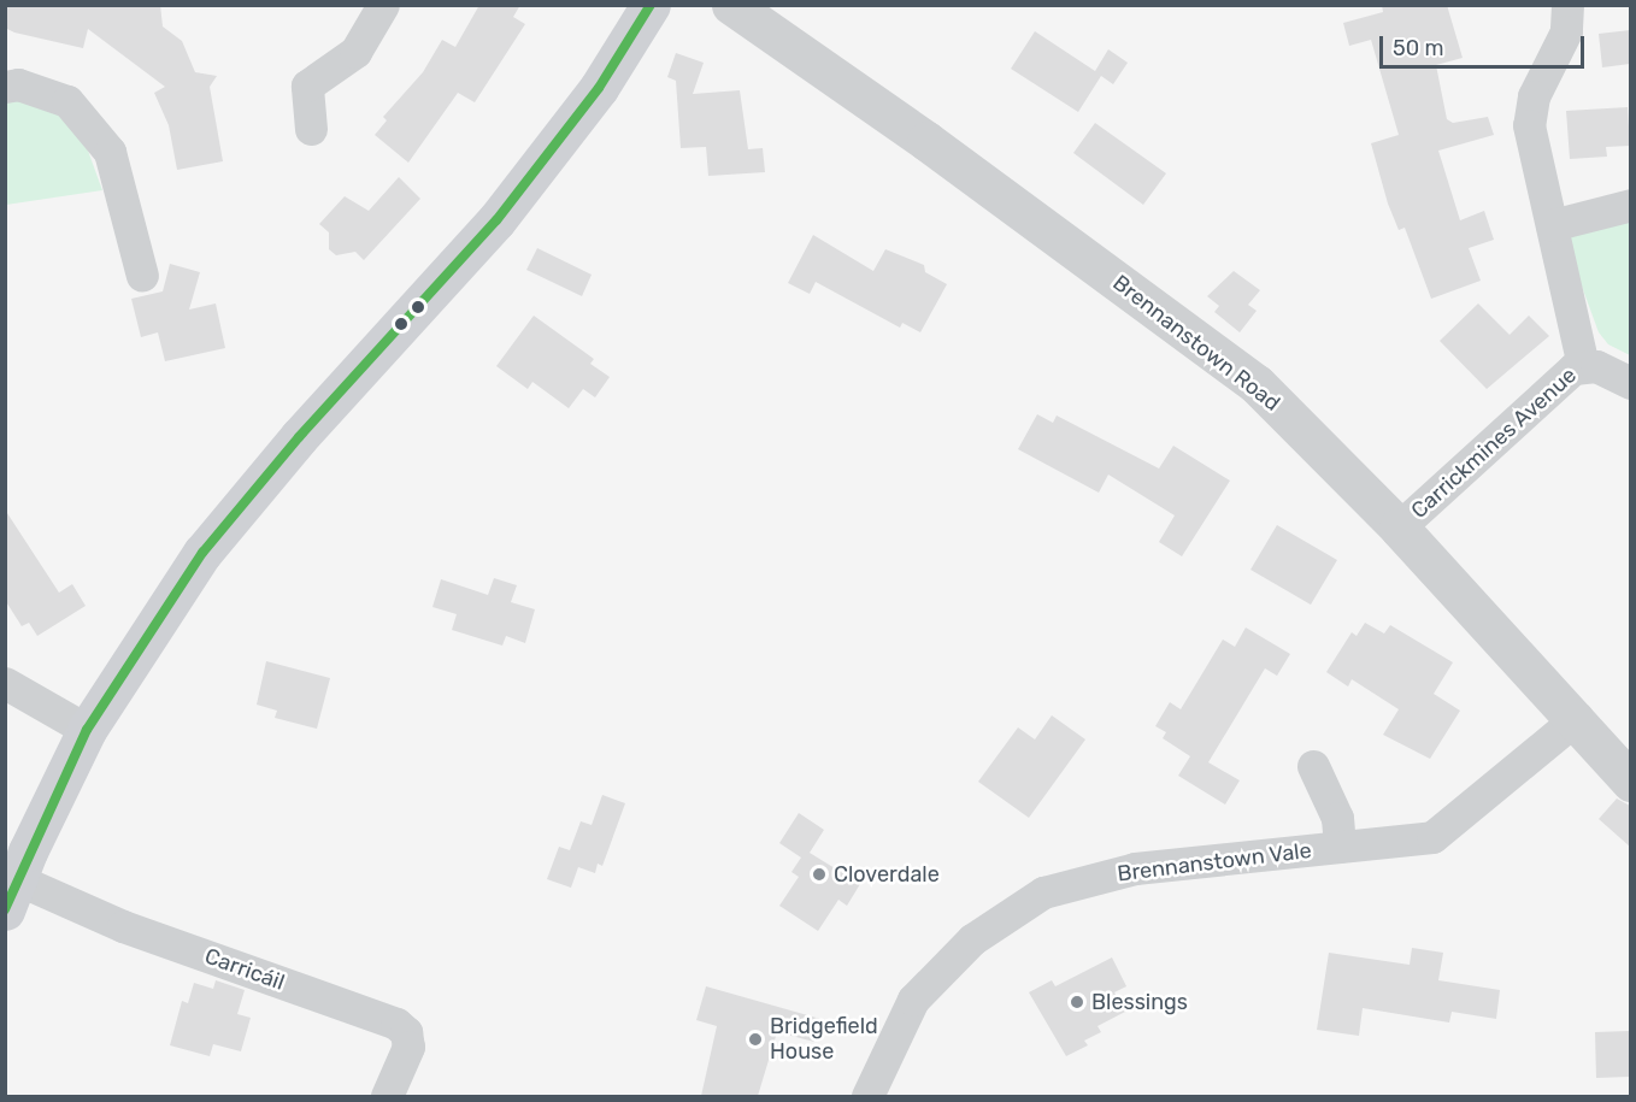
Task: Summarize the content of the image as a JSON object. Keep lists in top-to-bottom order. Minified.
{"streets":{"street":["Brennanstown Road","Carrickmines Avenue","Brennanstown Vale","Carricáil"]},"crossings":[["Brennanstown Road","Carrickmines Avenue"],["Brennanstown Road","Brennanstown Vale"]],"places":["Cloverdale","Blessings","Bridgefield House"],"scale_bar":"50 m"}
